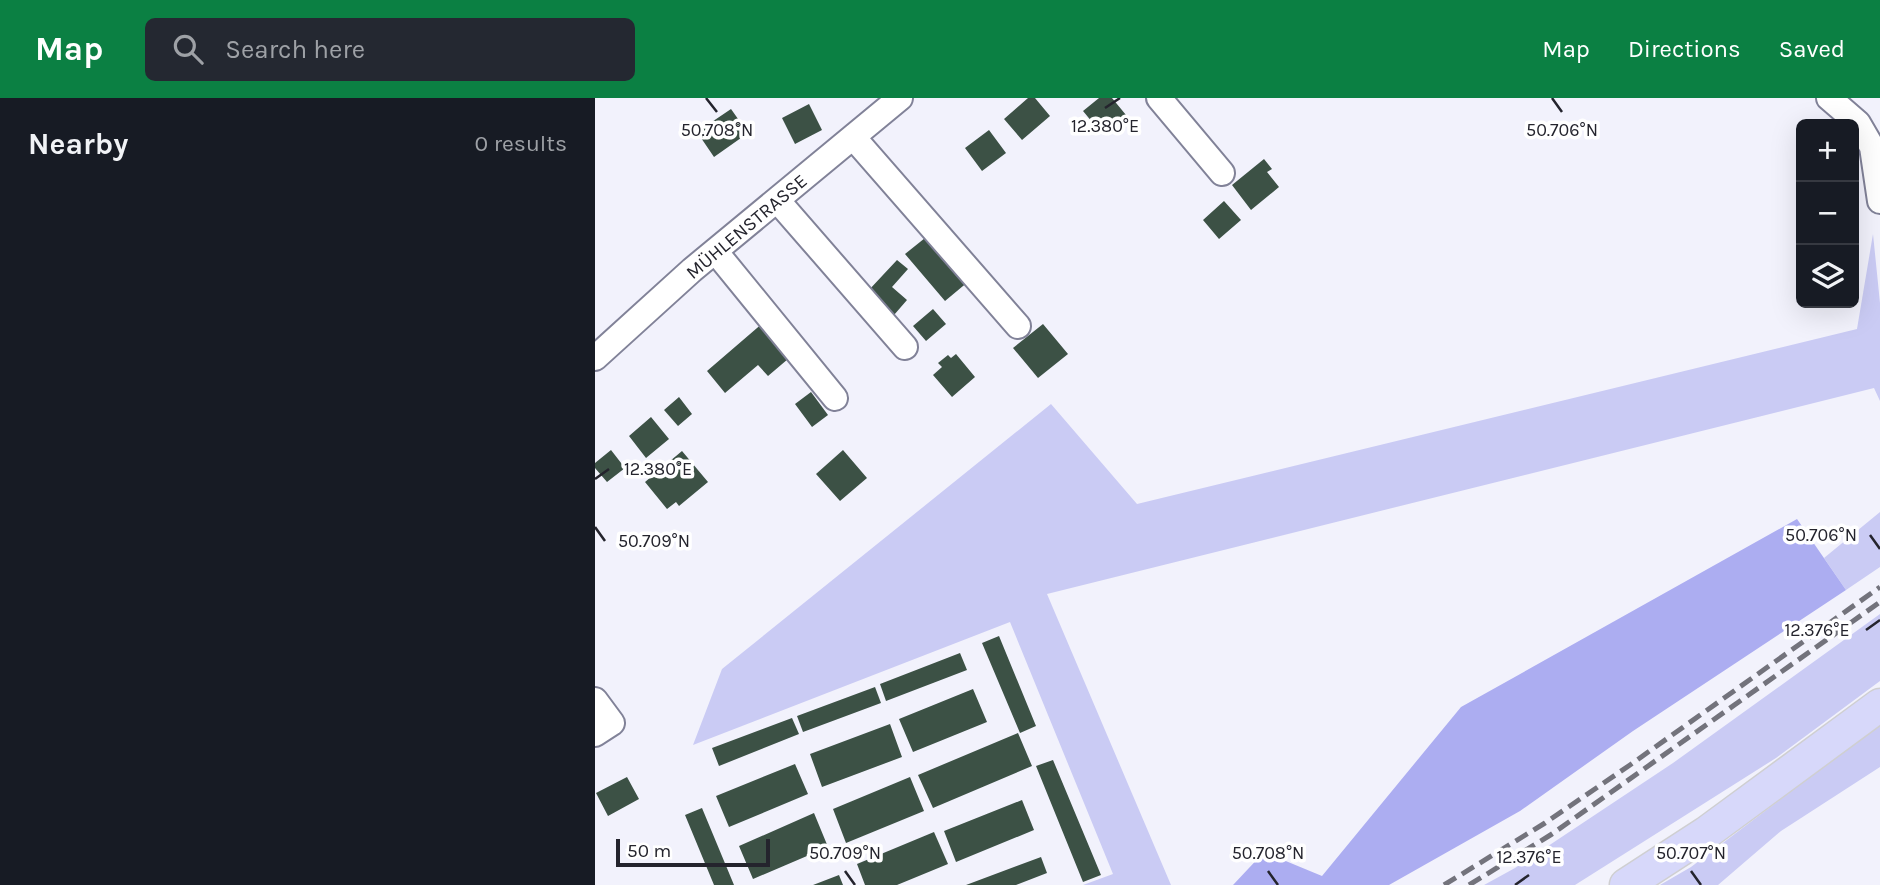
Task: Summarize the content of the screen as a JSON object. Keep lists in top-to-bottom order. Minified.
{"streets":{"street":["MÜHLENSTRASSE"]},"scale_bar":"50 m","page":{"header":"Map","search":"Search here","nav":["Map","Directions","Saved"],"heading":["Nearby","0 results"],"map_buttons":["+","−"],"scale":"50 m"},"coordinates":["12.380°E","50.708°N","50.706°N","50.709°N","12.376°E","50.707°N"]}
